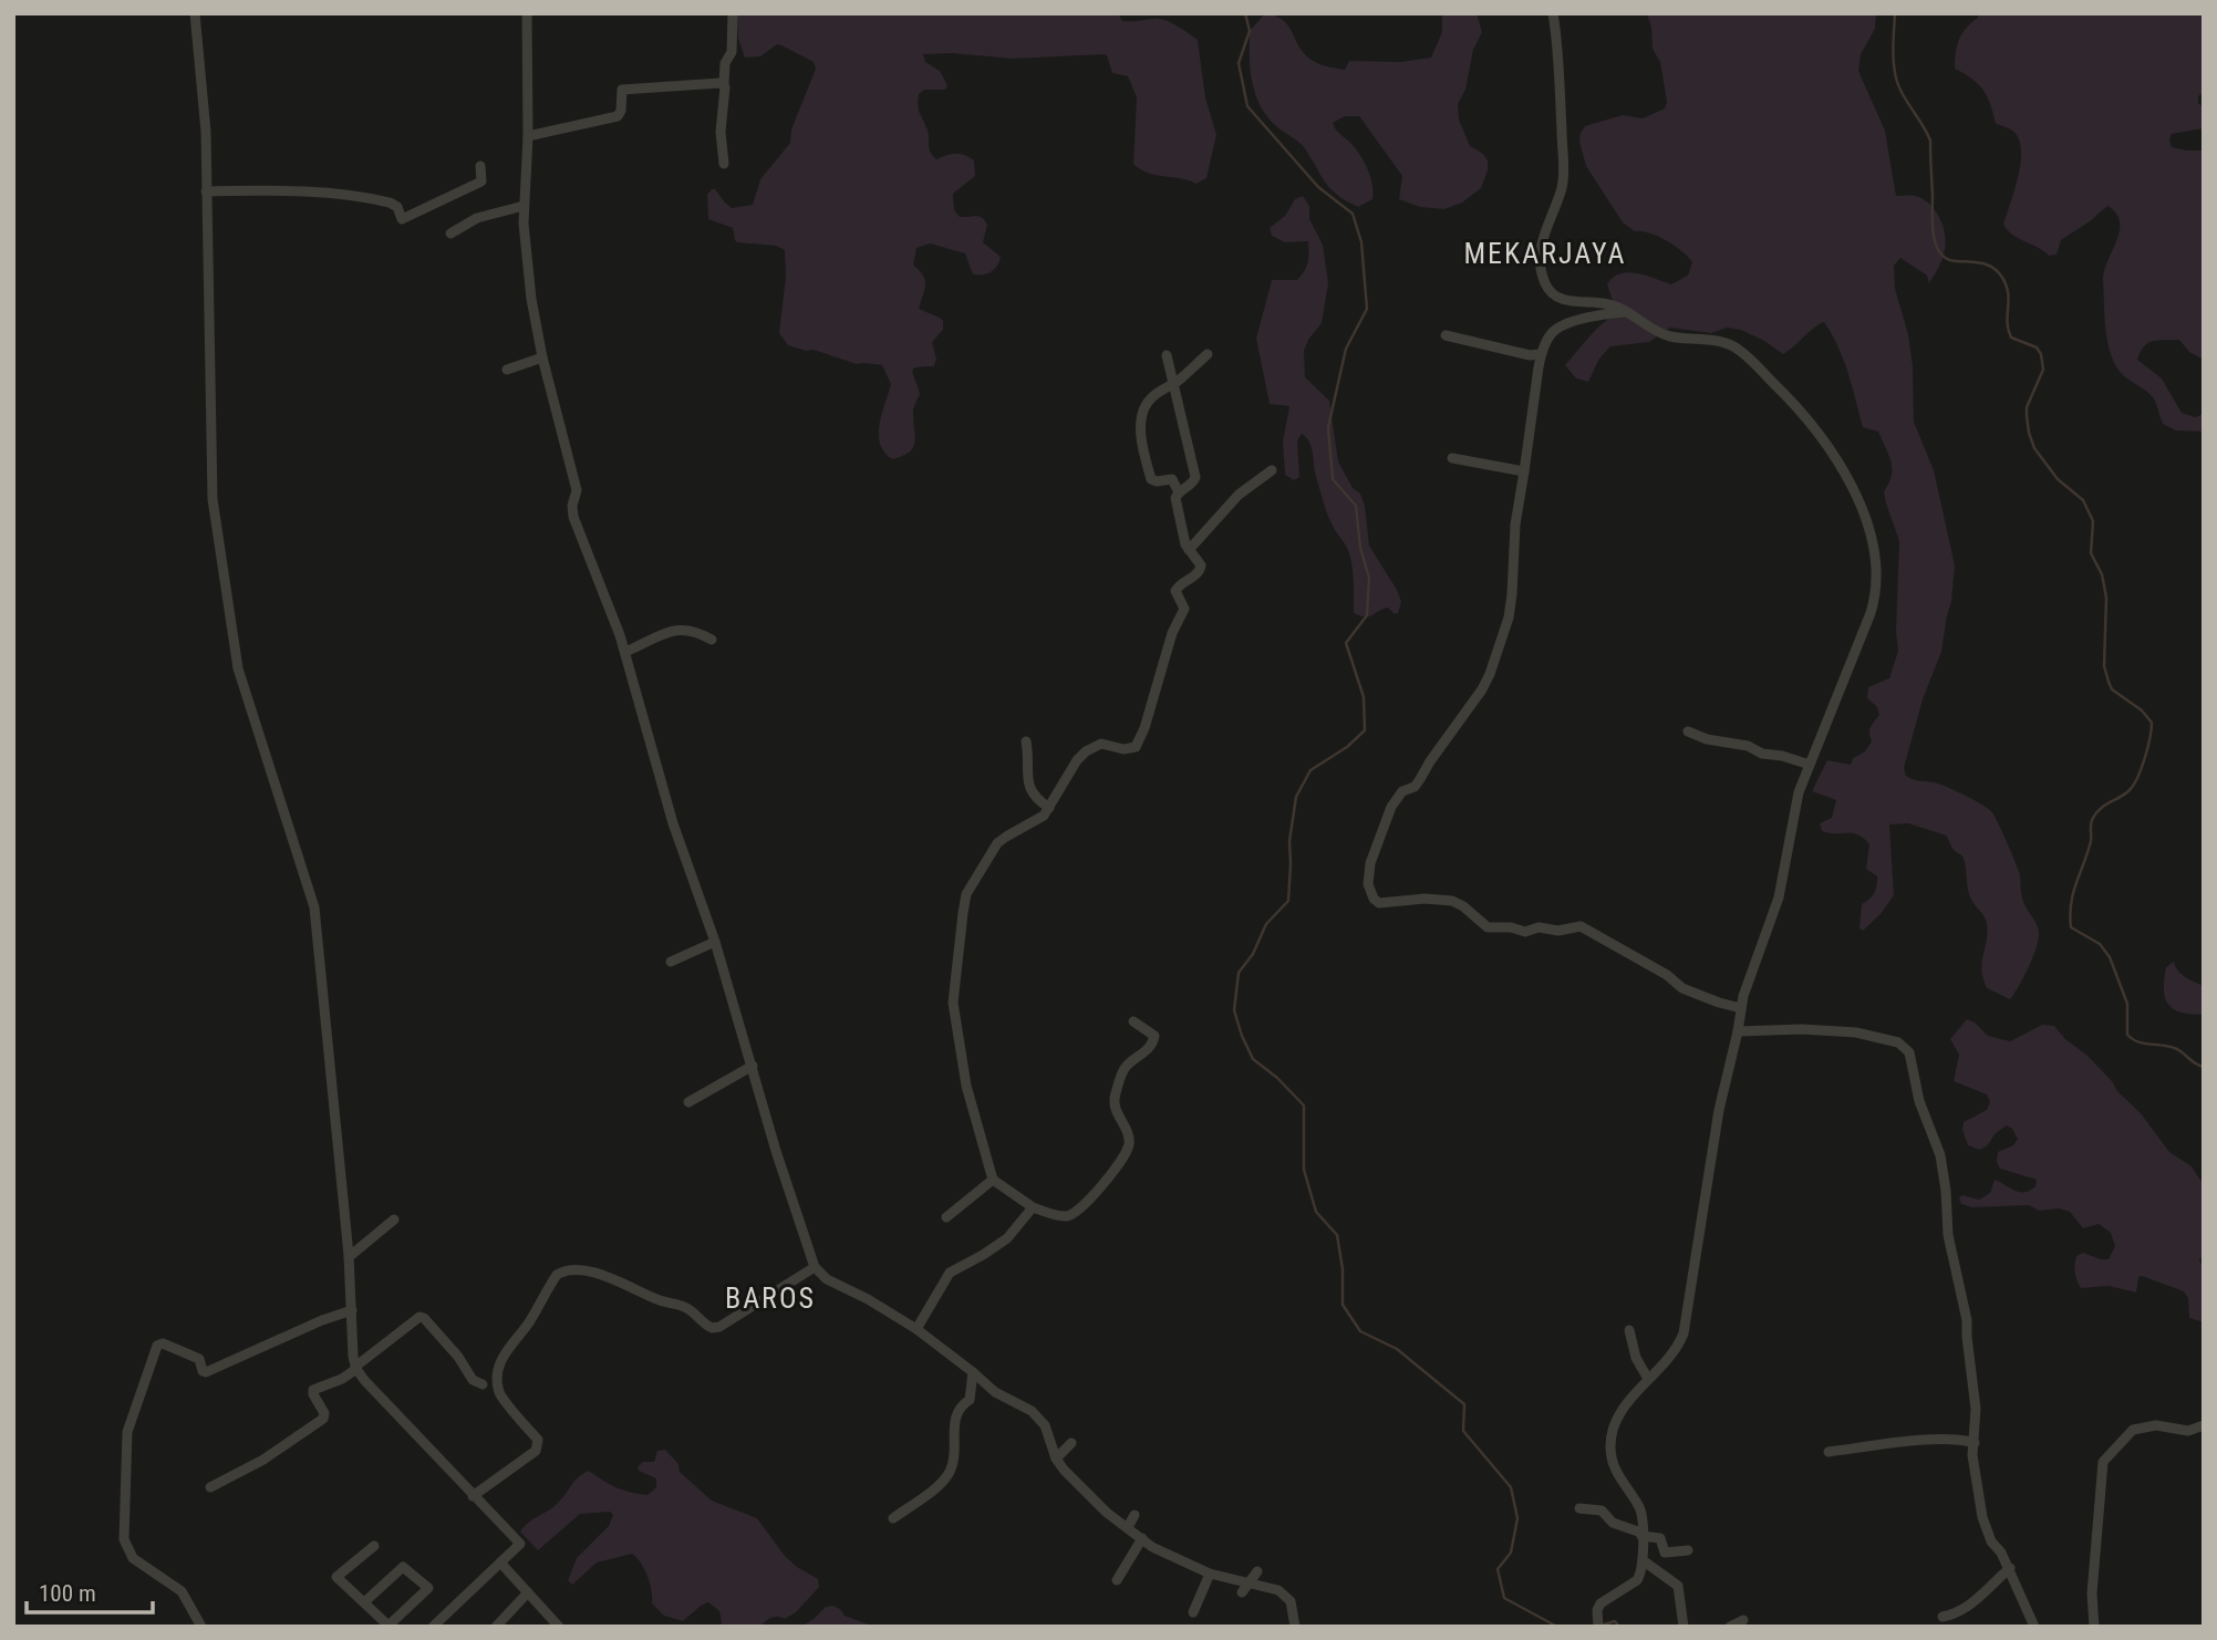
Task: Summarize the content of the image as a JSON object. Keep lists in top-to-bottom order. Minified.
{"districts":["MEKARJAYA","BAROS"],"scale_bar":"100 m"}
